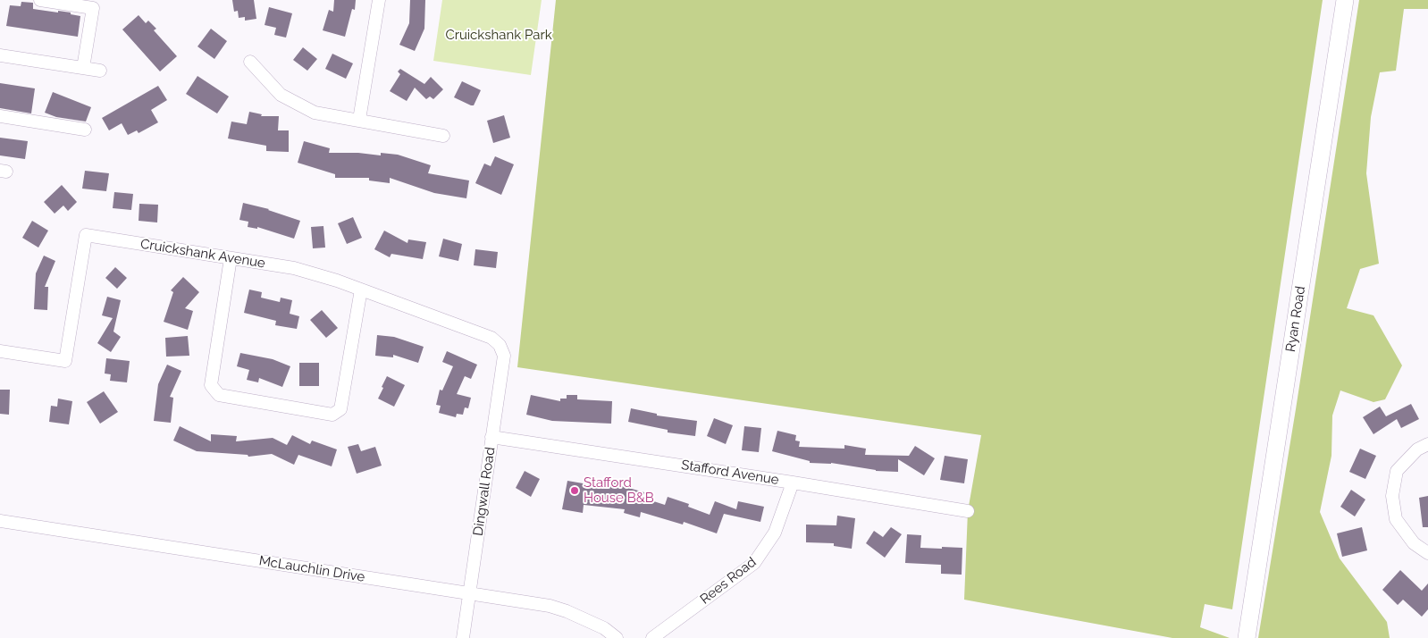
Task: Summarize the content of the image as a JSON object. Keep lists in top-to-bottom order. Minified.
{"streets":{"main road":["Ryan Road"],"street":["Cruickshank Avenue","Stafford Avenue","Dingwall Road","McLauchlin Drive","Rees Road"]},"crossings":[["Cruickshank Avenue","Dingwall Road"],["Stafford Avenue","Dingwall Road"],["Stafford Avenue","Rees Road"],["Dingwall Road","McLauchlin Drive"]],"parks":["Cruickshank Park"],"places":["Stafford House B&B"]}
